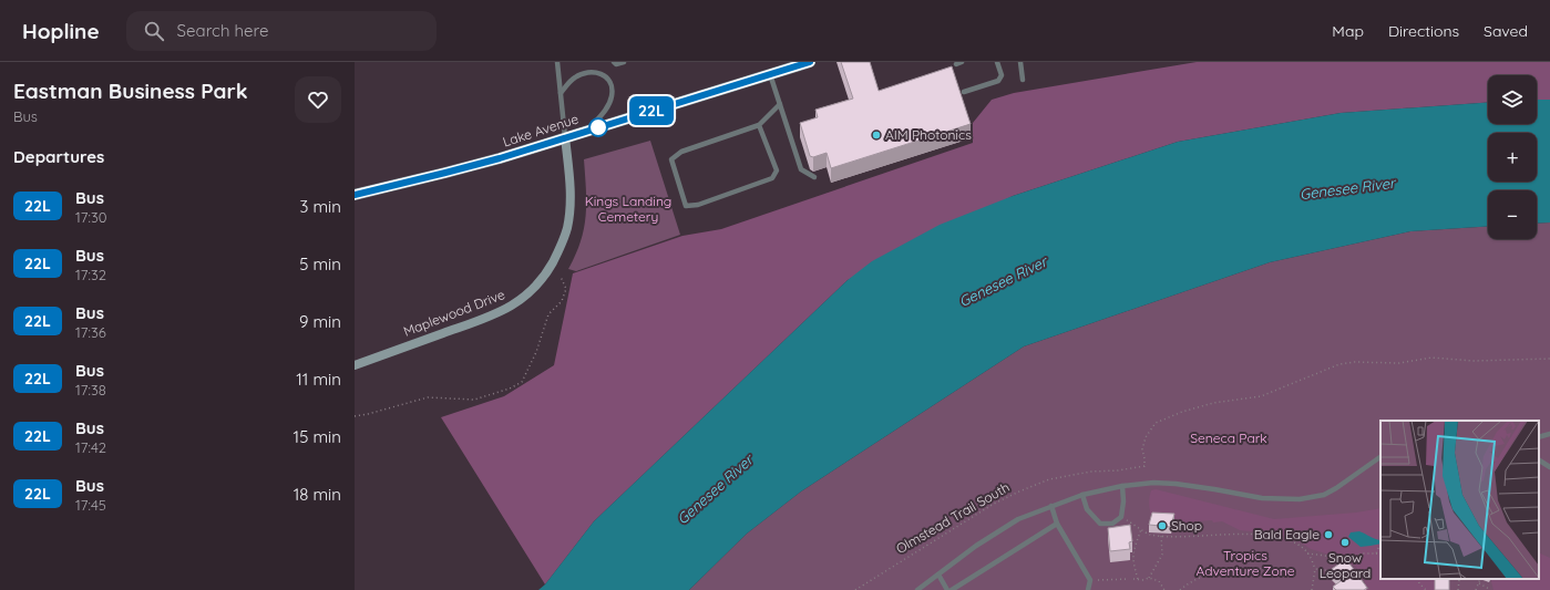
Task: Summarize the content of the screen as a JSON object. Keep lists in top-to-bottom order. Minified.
{"streets":{"main road":["Lake Avenue"],"street":["Maplewood Drive"],"path":["Olmstead Trail South"]},"crossings":[["Lake Avenue","Maplewood Drive"]],"water":["Genesee River"],"parks":["Kings Landing Cemetery","Seneca Park","Tropics Adventure Zone"],"places":["AIM Photonics","Shop","Bald Eagle","Snow Leopard"],"lines":["bus line 22L"],"page":{"header":"Hopline","search":"Search here","nav":["Map","Directions","Saved"],"heading":[["Eastman Business Park","Bus"],"Departures"],"on_map":"22L","map_buttons":["+","−"],"list":[{"mark":"22L","name":"Bus","note":"17:30","value":"3 min"},{"mark":"22L","name":"Bus","note":"17:32","value":"5 min"},{"mark":"22L","name":"Bus","note":"17:36","value":"9 min"},{"mark":"22L","name":"Bus","note":"17:38","value":"11 min"},{"mark":"22L","name":"Bus","note":"17:42","value":"15 min"},{"mark":"22L","name":"Bus","note":"17:45","value":"18 min"}]}}
